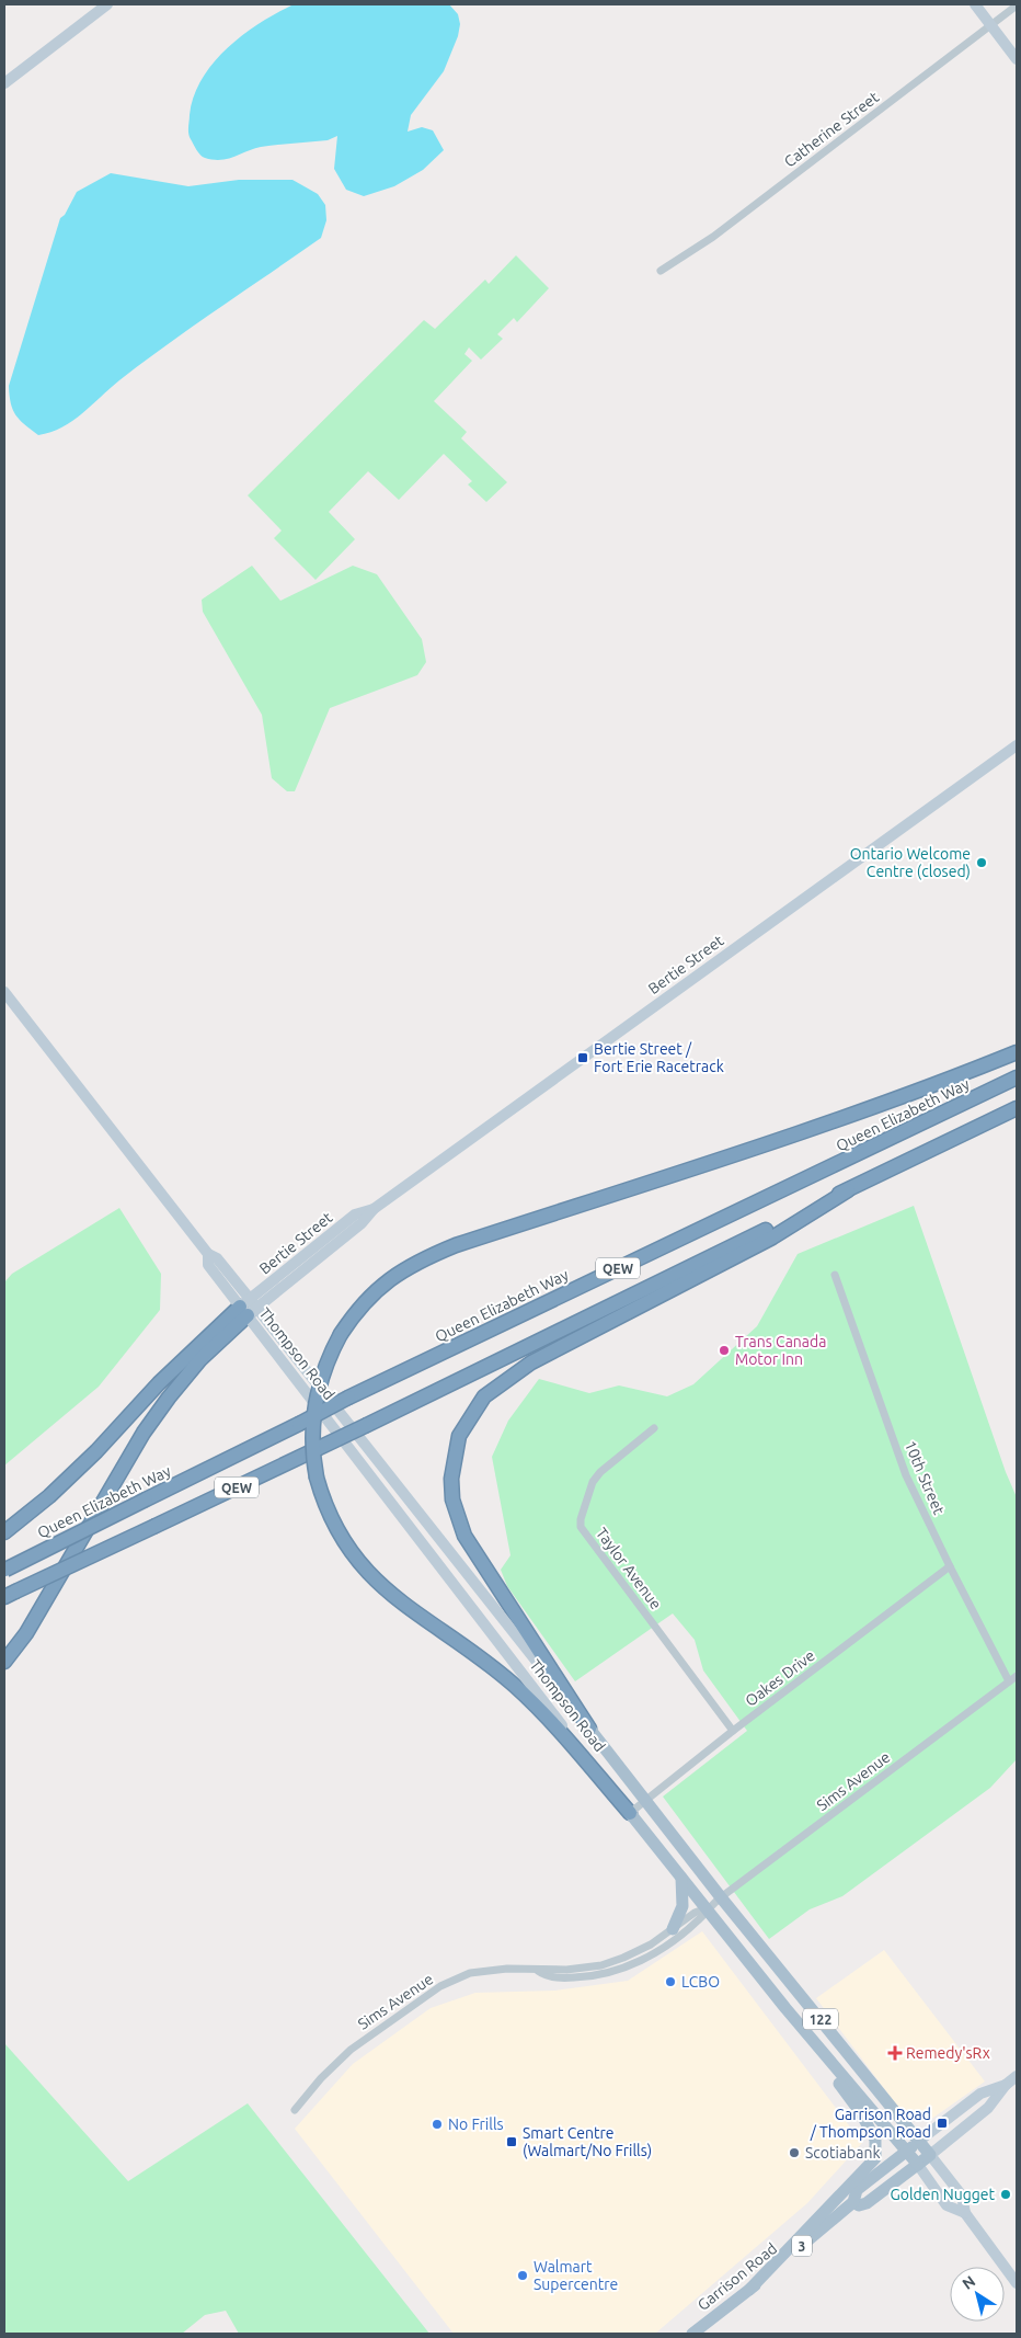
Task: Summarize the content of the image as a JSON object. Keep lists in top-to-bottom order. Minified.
{"streets":{"highway":["Queen Elizabeth Way","QEW"],"main road":["Bertie Street","Thompson Road","122","3","Garrison Road"],"street":["Catherine Street","10th Street","Taylor Avenue","Oakes Drive","Sims Avenue"]},"crossings":[["Bertie Street","Thompson Road"],["Thompson Road","Oakes Drive"],["Thompson Road","Sims Avenue"],["Thompson Road","122"],["Thompson Road","Garrison Road"],["10th Street","Oakes Drive"],["10th Street","Sims Avenue"],["Taylor Avenue","Oakes Drive"],["122","Garrison Road"]],"places":{"other":["Ontario Welcome Centre (closed)","Trans Canada Motor Inn","LCBO","No Frills","Scotiabank","Golden Nugget","Walmart Supercentre"],"transit":["Bertie Street / Fort Erie Racetrack","Garrison Road / Thompson Road","Smart Centre (Walmart/No Frills)"],"health":["Remedy'sRx"]},"north":"top left"}
